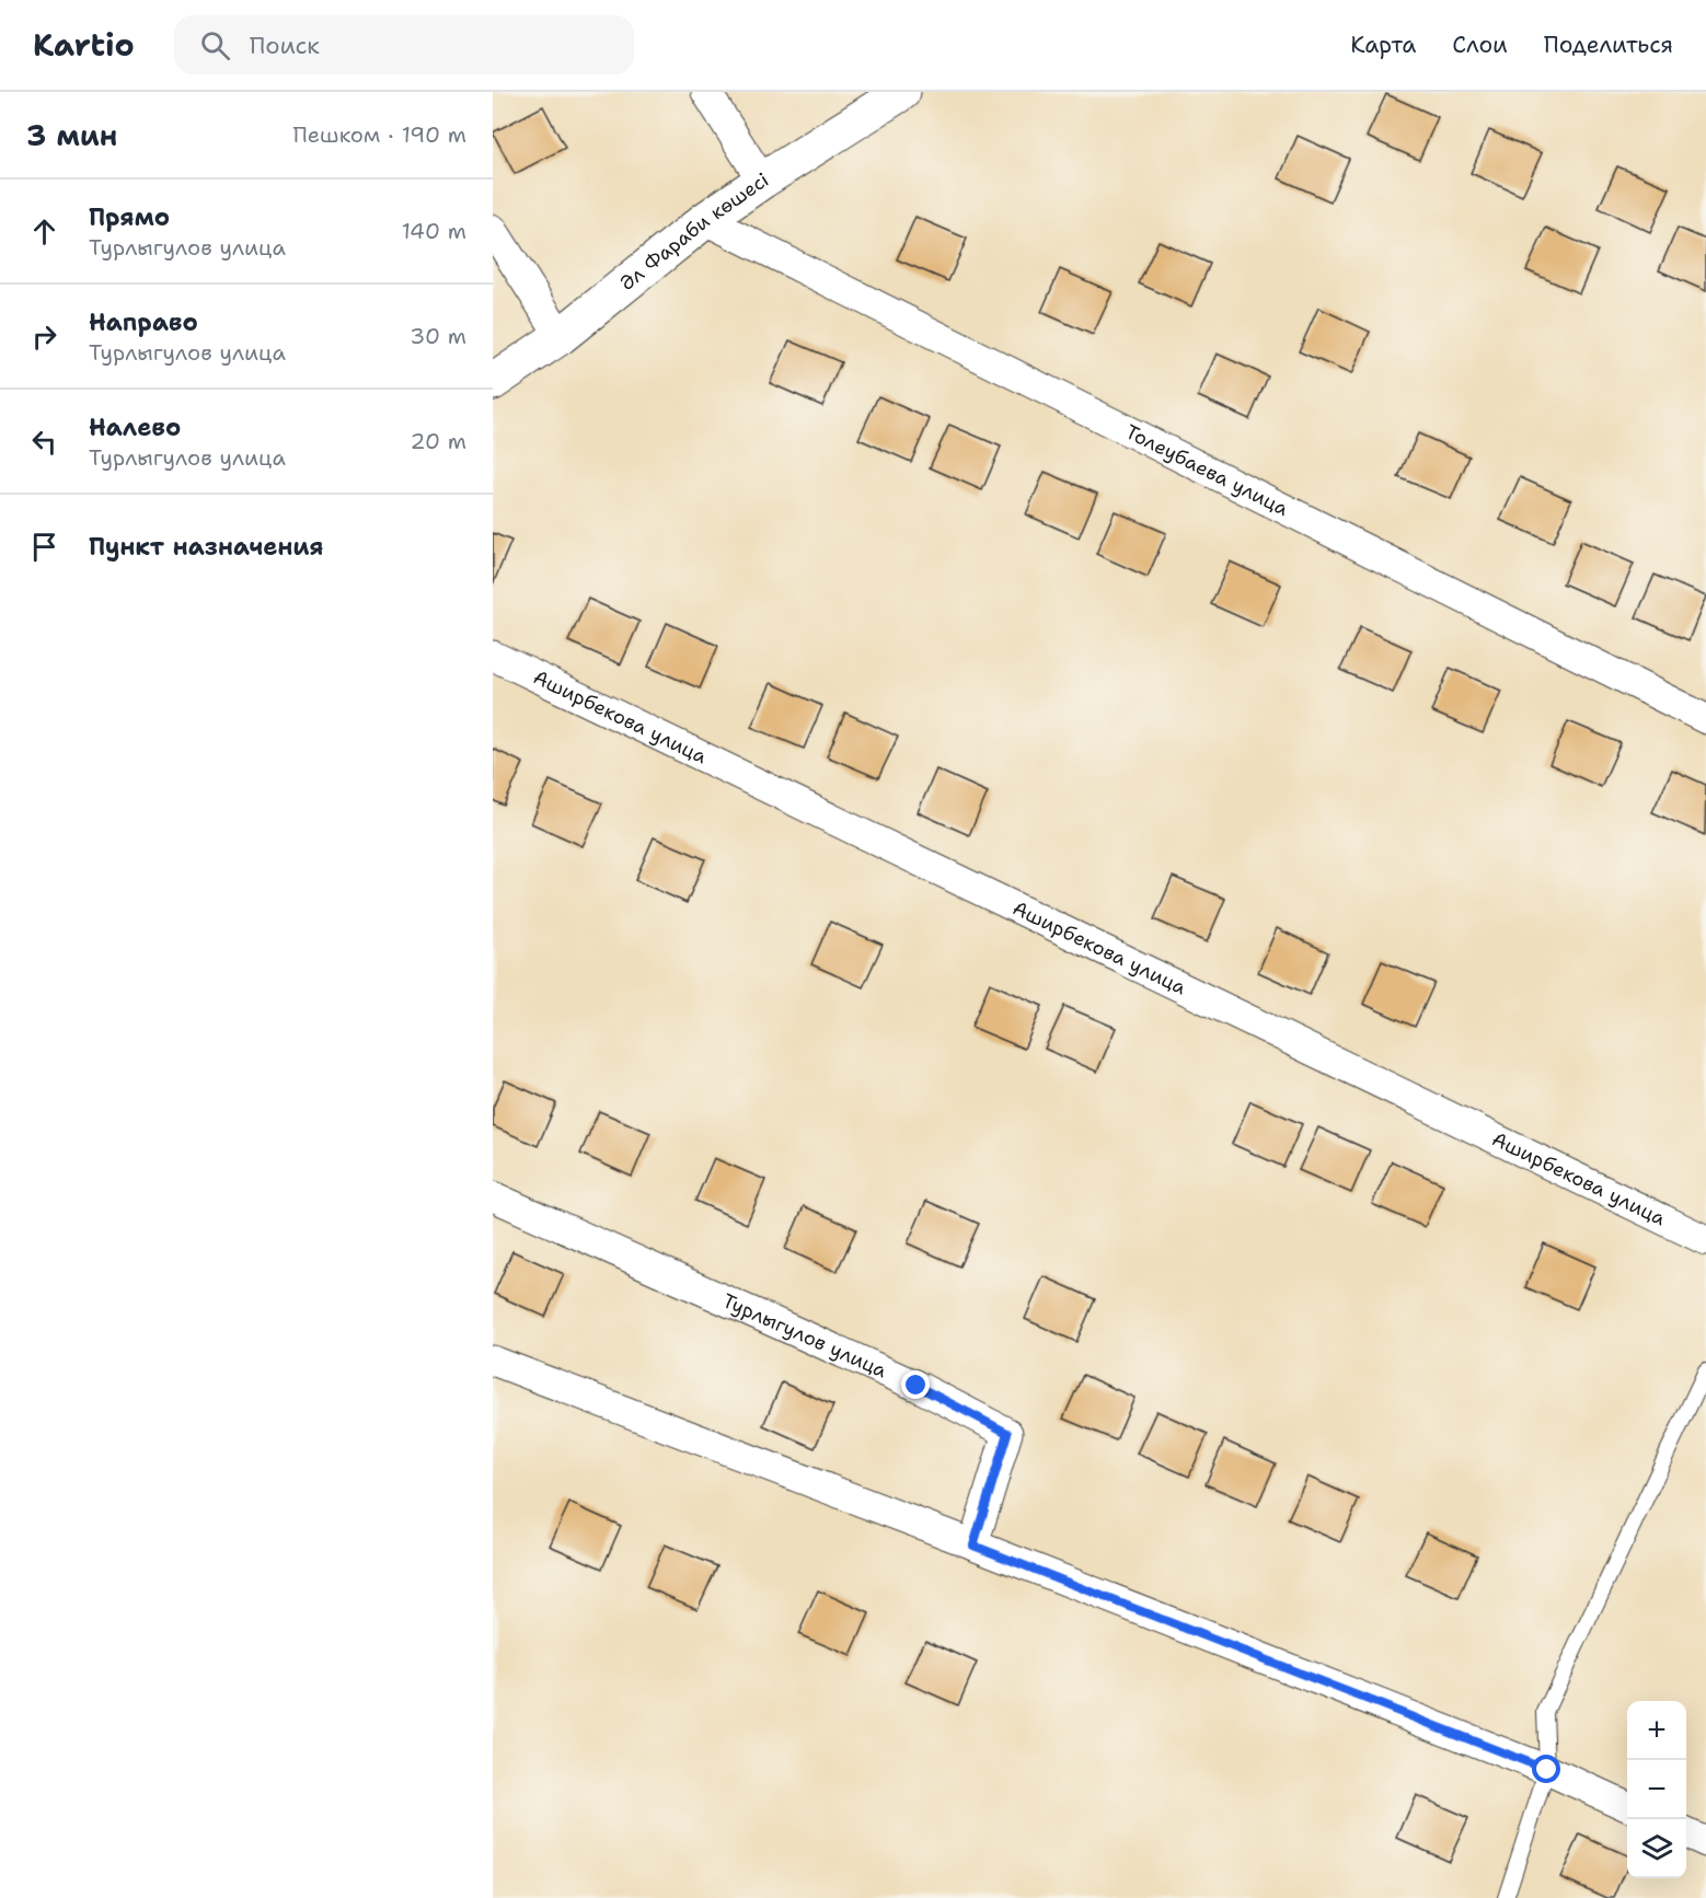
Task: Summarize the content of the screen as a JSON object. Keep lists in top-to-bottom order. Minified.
{"streets":{"street":["Әл Фараби көшесі","Толеубаева улица","Аширбекова улица","Турлыгулов улица"]},"crossings":[["Әл Фараби көшесі","Толеубаева улица"]],"page":{"header":"Kartio","search":"Поиск","nav":["Карта","Слои","Поделиться"],"heading":["3 мин","Пешком · 190 m"],"list":[["Прямо","Турлыгулов улица","140 m"],["Направо","Турлыгулов улица","30 m"],["Налево","Турлыгулов улица","20 m"],"Пункт назначения"],"map_buttons":["+","−"]}}
